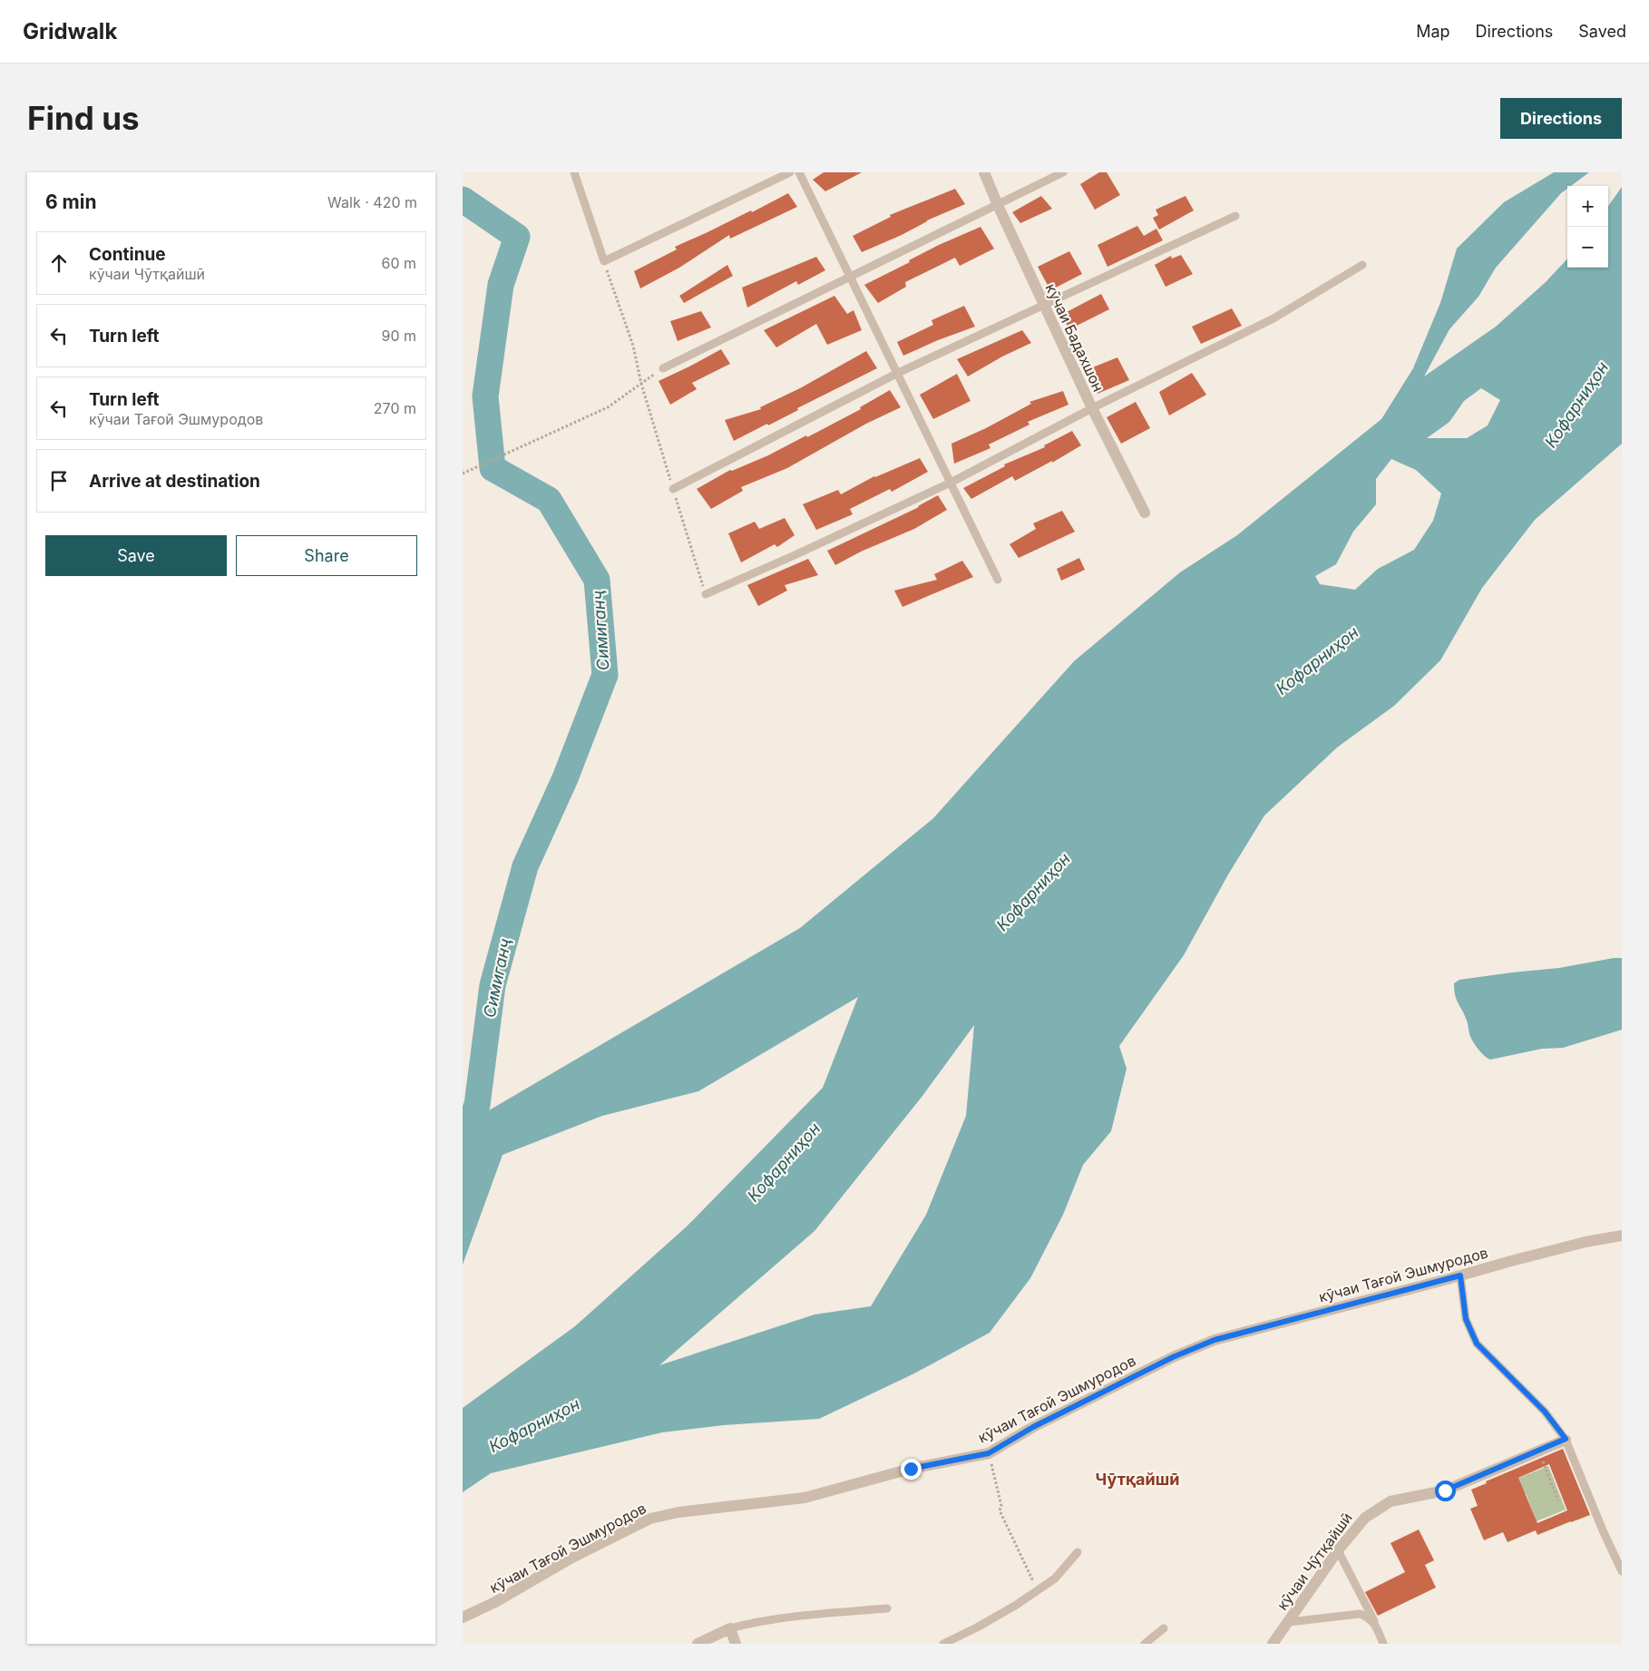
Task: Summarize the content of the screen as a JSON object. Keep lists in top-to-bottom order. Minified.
{"streets":{"street":["кӯчаи Бадахшон","кӯчаи Тағой Эшмуродов","кӯчаи Чӯтқайшӣ"]},"districts":["Чӯтқайшӣ"],"water":["Кофарниҳон","Симиганҷ"],"page":{"header":"Gridwalk","nav":["Map","Directions","Saved"],"buttons":["Directions",["Save","Share"]],"title":"Find us","heading":["6 min","Walk · 420 m"],"map_buttons":["+","−"],"list":[["Continue","кӯчаи Чӯтқайшӣ","60 m"],["Turn left","90 m"],["Turn left","кӯчаи Тағой Эшмуродов","270 m"],"Arrive at destination"]}}
